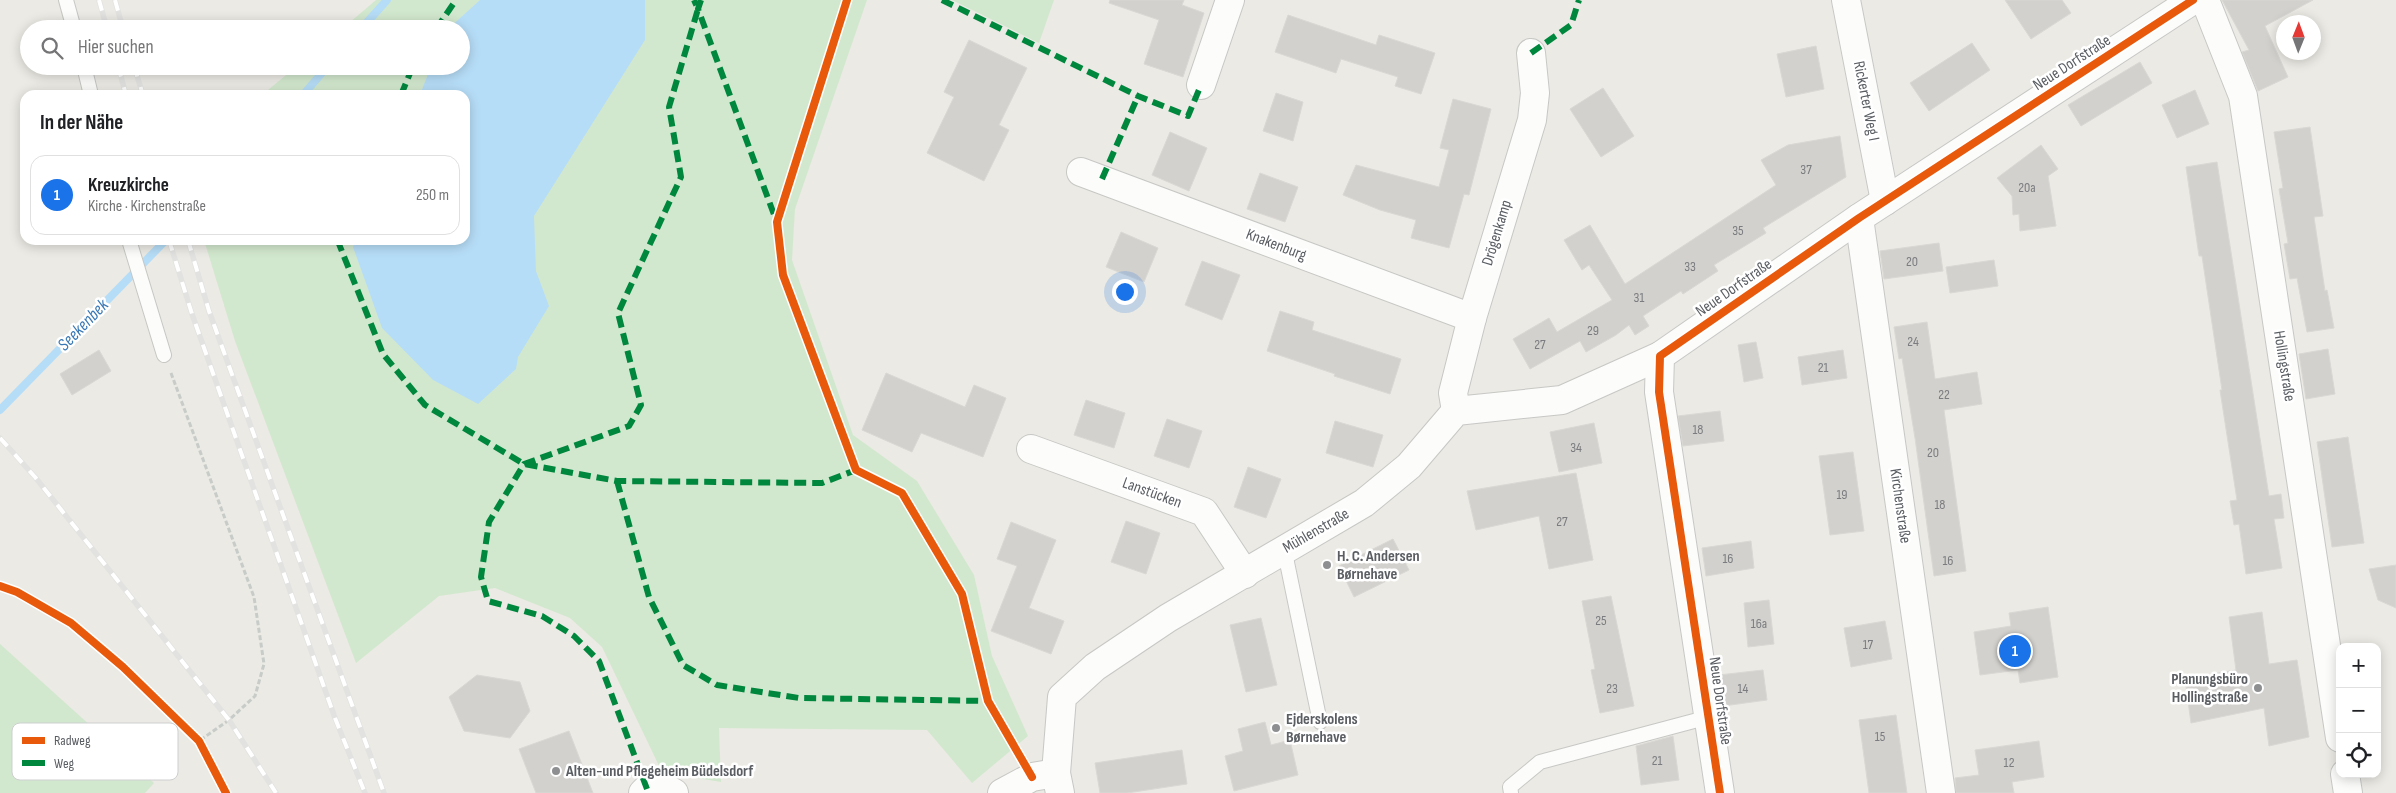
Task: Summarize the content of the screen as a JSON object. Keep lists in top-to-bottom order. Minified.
{"streets":{"street":["Neue Dorfstraße","Rickerter Weg I","Drögenkamp","Knakenburg","Hollingstraße","Lanstücken","Kirchenstraße","Mühlenstraße"]},"crossings":[["Neue Dorfstraße","Rickerter Weg I"],["Neue Dorfstraße","Kirchenstraße"],["Drögenkamp","Knakenburg"],["Drögenkamp","Mühlenstraße"],["Lanstücken","Mühlenstraße"]],"water":["Seekenbek"],"places":["H. C. Andersen Børnehave","Planungsbüro Hollingstraße","Ejderskolens Børnehave","Alten-und Pflegeheim Büdelsdorf"],"house_numbers":["37","20a","35","20","33","31","29","24","27","21","22","18","34","20","19","18","27","16","16","25","16a","17","23","14","15","21","12"],"legend":["Radweg","Weg"],"north":"top","page":{"search":"Hier suchen","heading":"In der Nähe","list":[{"mark":"1","name":"Kreuzkirche","note":"Kirche · Kirchenstraße","value":"250 m"}],"pins":"1","map_buttons":["+","−"]}}
